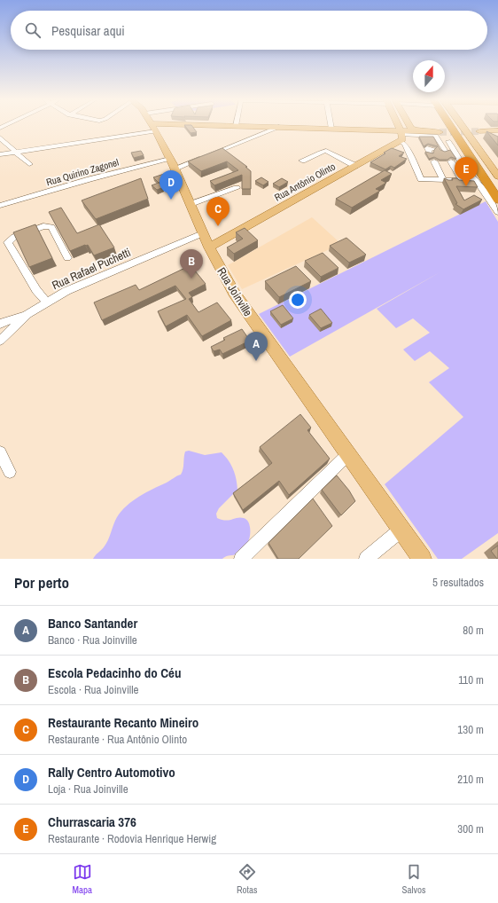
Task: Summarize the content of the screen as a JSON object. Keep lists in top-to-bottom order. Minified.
{"streets":{"main road":["Rua Antônio Olinto","Rua Joinville"],"street":["Rua Quirino Zagonel","Rua Rafael Puchetti"]},"crossings":[["Rua Quirino Zagonel","Rua Joinville"],["Rua Antônio Olinto","Rua Joinville"],["Rua Rafael Puchetti","Rua Joinville"]],"north":"top","page":{"search":"Pesquisar aqui","pins":["E","D","C","B","A"],"heading":["Por perto","5 resultados"],"list":[{"mark":"A","name":"Banco Santander","note":"Banco · Rua Joinville","value":"80 m"},{"mark":"B","name":"Escola Pedacinho do Céu","note":"Escola · Rua Joinville","value":"110 m"},{"mark":"C","name":"Restaurante Recanto Mineiro","note":"Restaurante · Rua Antônio Olinto","value":"130 m"},{"mark":"D","name":"Rally Centro Automotivo","note":"Loja · Rua Joinville","value":"210 m"},{"mark":"E","name":"Churrascaria 376","note":"Restaurante · Rodovia Henrique Herwig","value":"300 m"}],"nav":["Mapa","Rotas","Salvos"]}}
